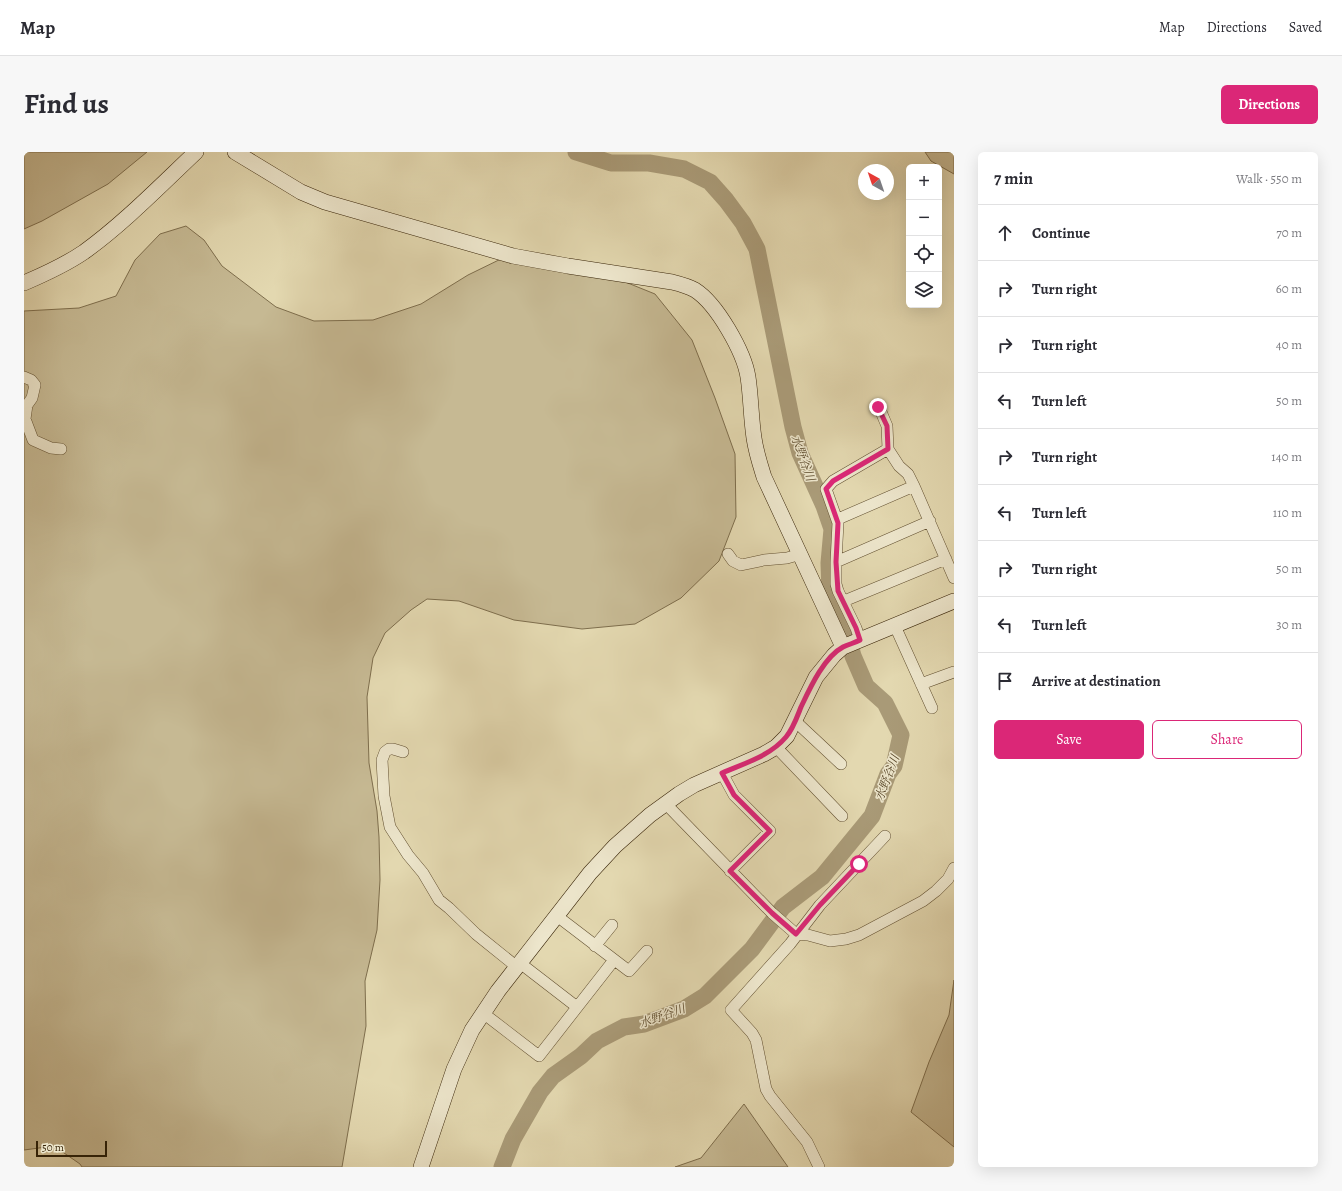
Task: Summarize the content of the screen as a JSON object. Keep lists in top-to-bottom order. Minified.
{"water":["水野谷川"],"scale_bar":"50 m","north":"top left","page":{"header":"Map","nav":["Map","Directions","Saved"],"title":"Find us","buttons":["Directions",["Save","Share"]],"heading":["7 min","Walk · 550 m"],"map_buttons":["+","−"],"list":[["Continue","70 m"],["Turn right","60 m"],["Turn right","40 m"],["Turn left","50 m"],["Turn right","140 m"],["Turn left","110 m"],["Turn right","50 m"],["Turn left","30 m"],"Arrive at destination"],"scale":"50 m"}}
